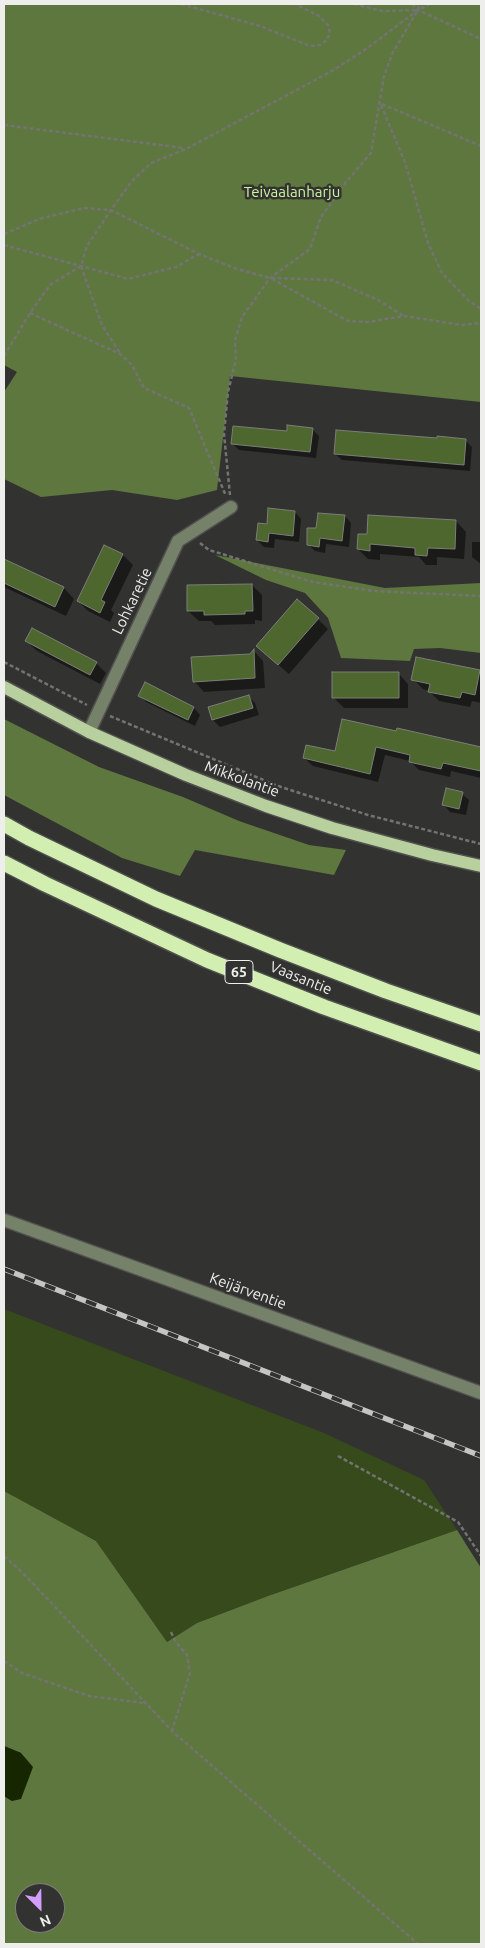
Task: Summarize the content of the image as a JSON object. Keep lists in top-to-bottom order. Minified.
{"streets":{"highway":["65","Vaasantie"],"main road":["Mikkolantie"],"street":["Lohkaretie","Keijärventie"]},"crossings":[["Lohkaretie","Mikkolantie"]],"parks":["Teivaalanharju"],"north":"bottom right"}
